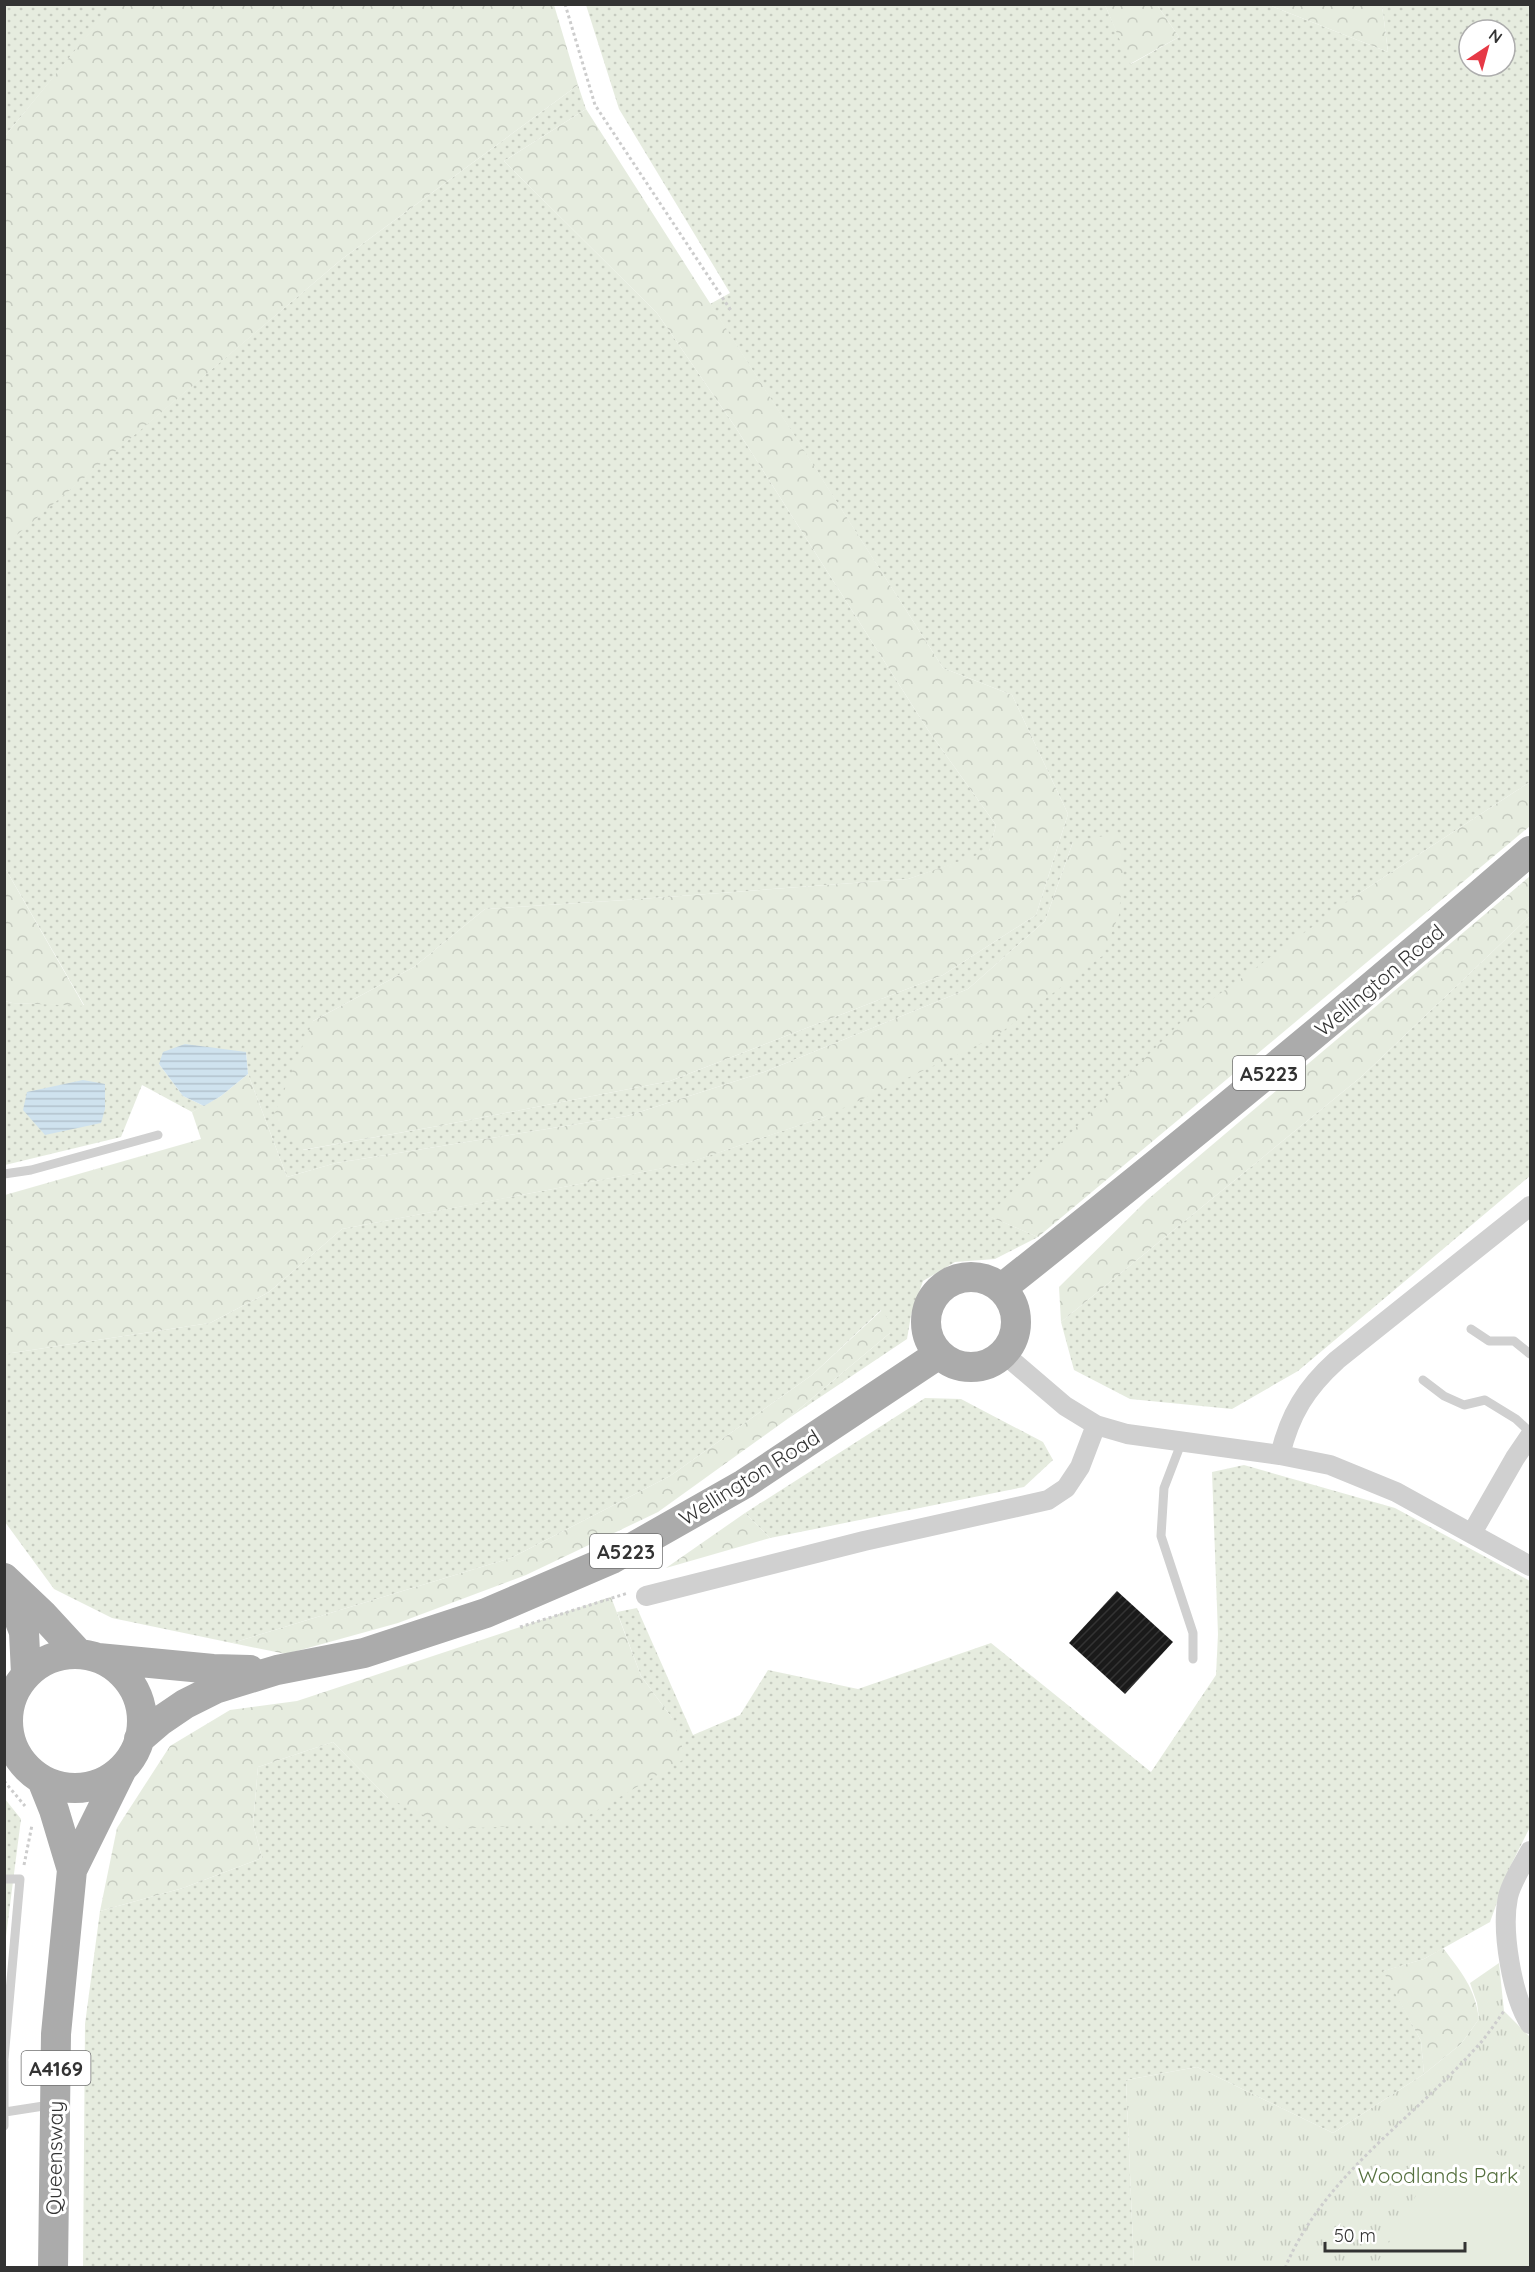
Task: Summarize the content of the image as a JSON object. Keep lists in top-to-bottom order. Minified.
{"streets":{"main road":["Wellington Road","A5223","A4169","Queensway"]},"crossings":[["Wellington Road","Queensway"]],"parks":["Woodlands Park"],"scale_bar":"50 m","north":"top right"}
